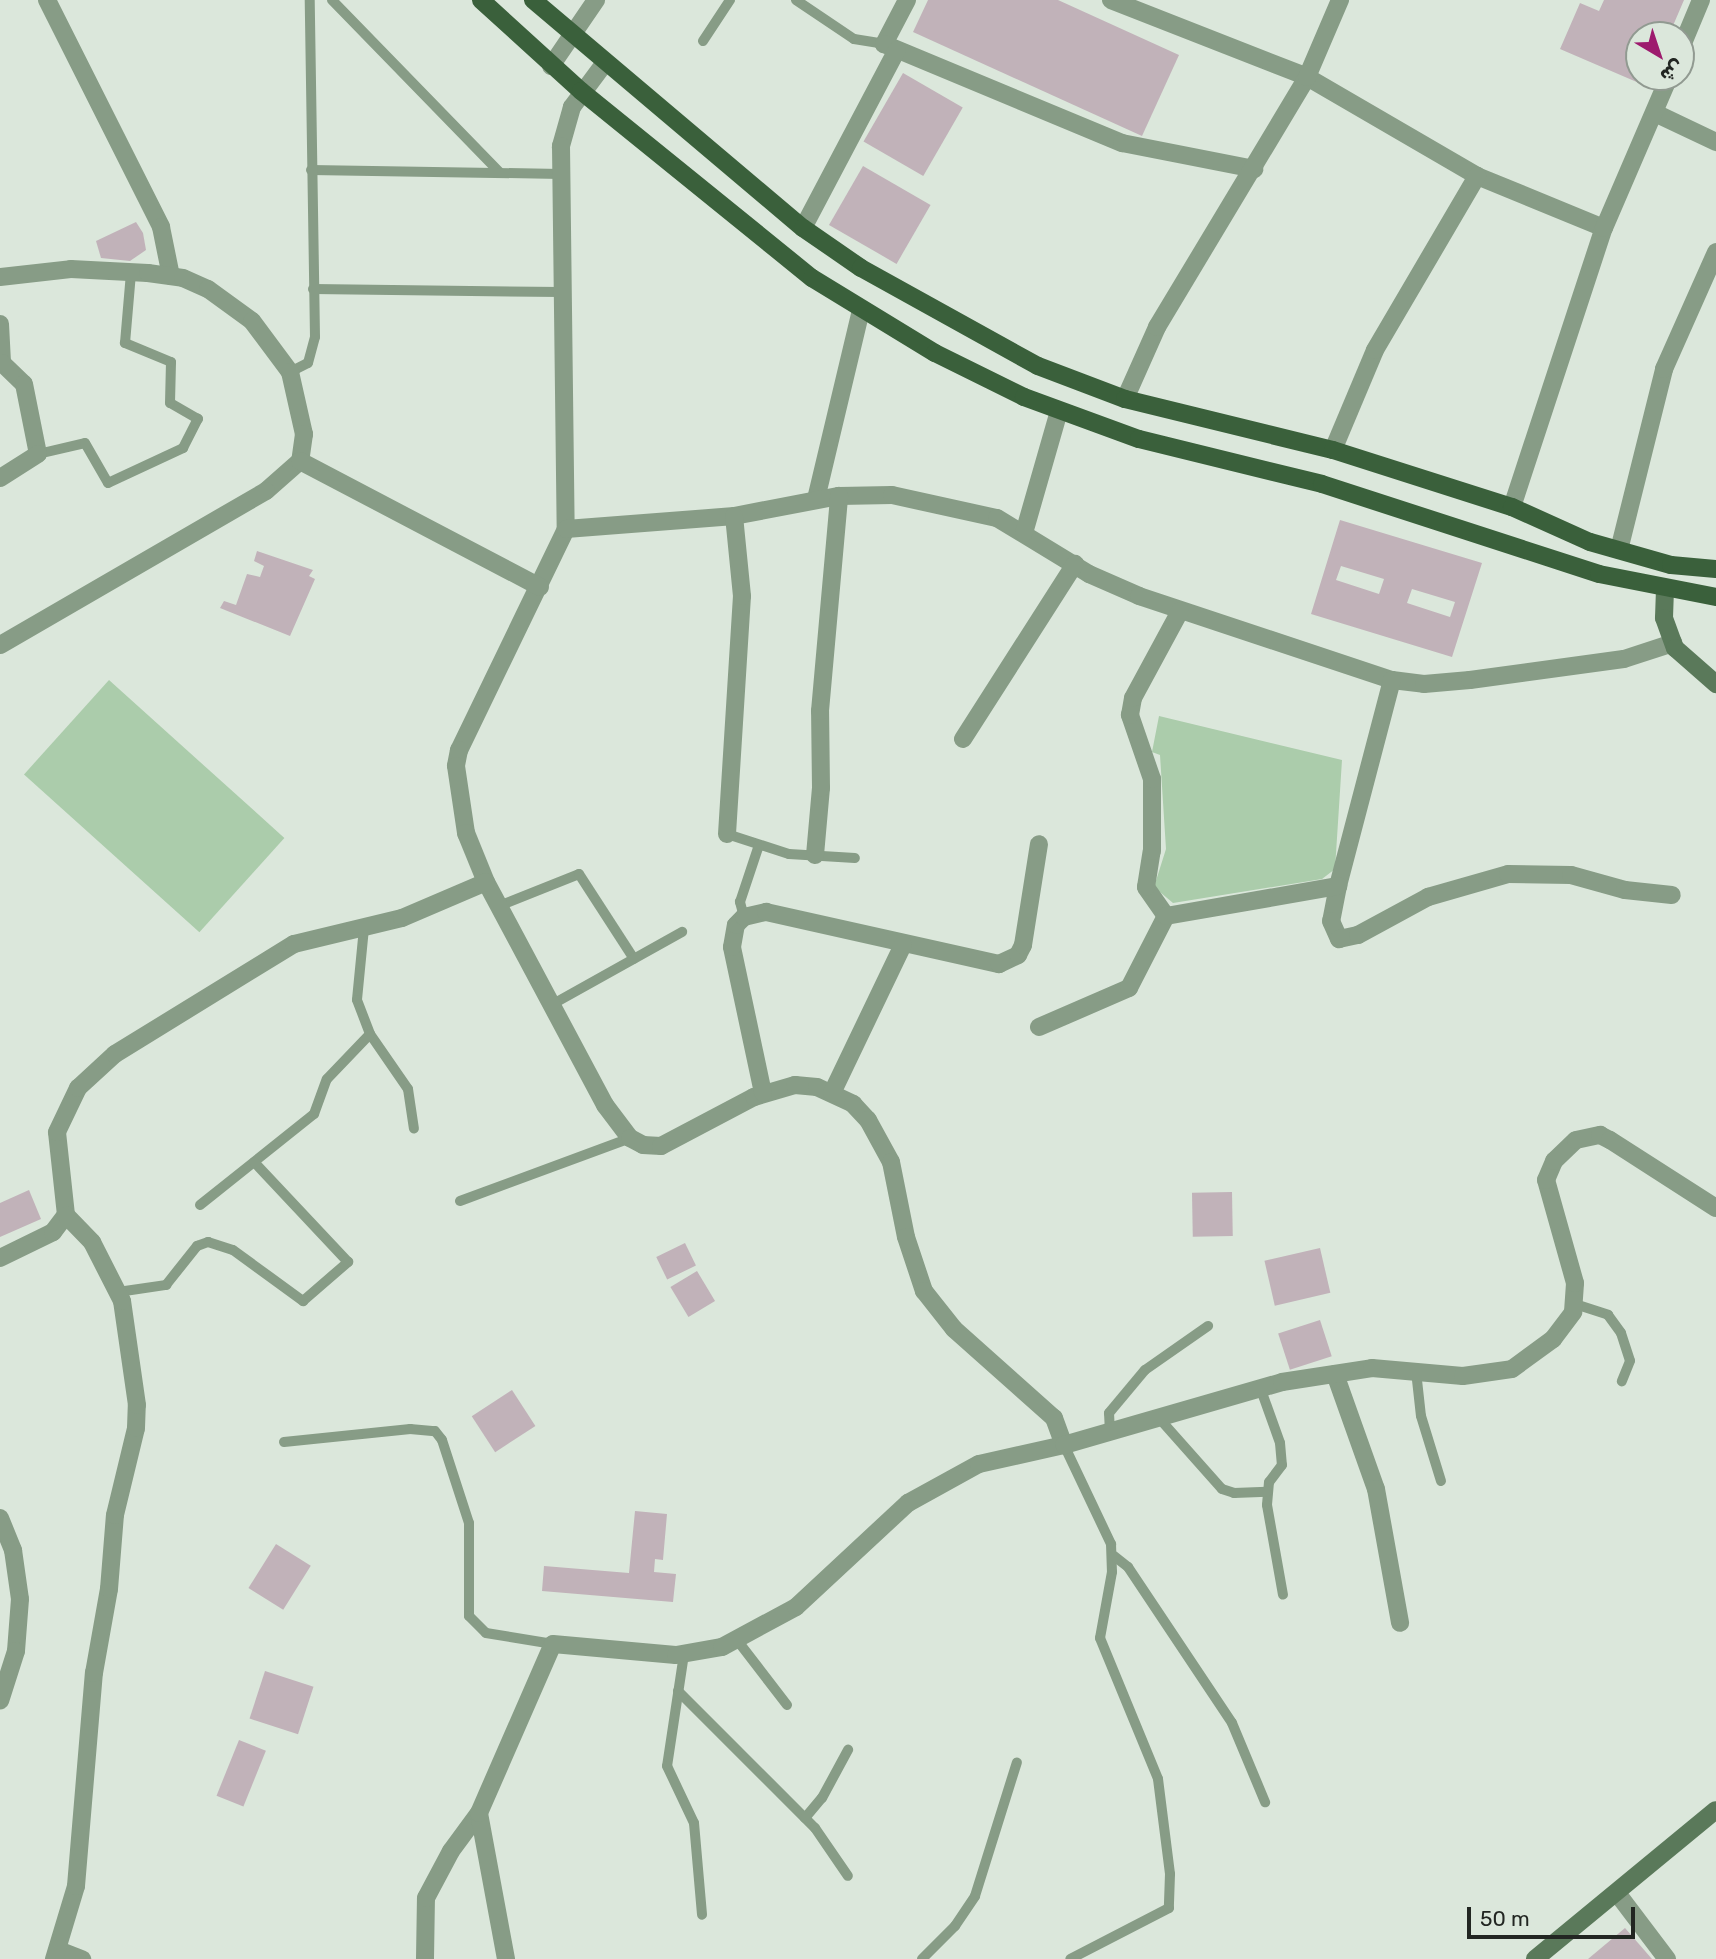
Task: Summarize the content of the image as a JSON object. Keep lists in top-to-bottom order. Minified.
{"scale_bar":"50 m","north":"bottom right"}
